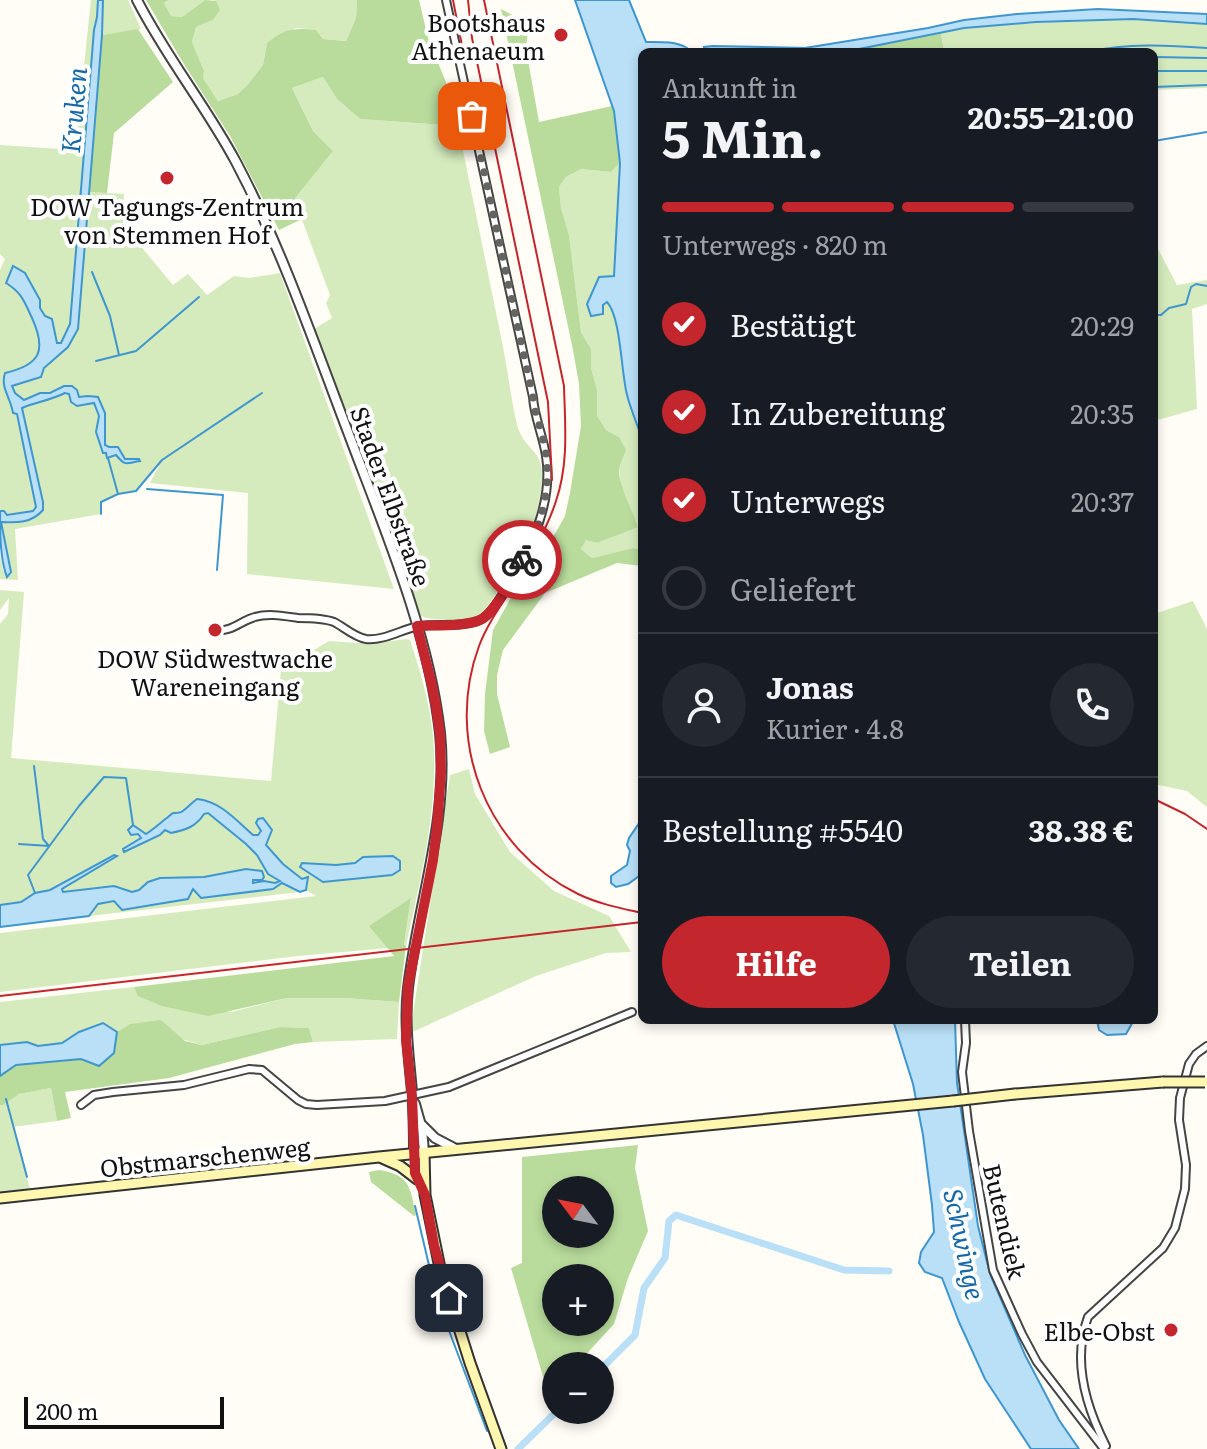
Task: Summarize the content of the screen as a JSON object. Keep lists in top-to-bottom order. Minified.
{"streets":{"main road":["Obstmarschenweg"],"street":["Stader Elbstraße","Butendiek"]},"crossings":[["Stader Elbstraße","Obstmarschenweg"]],"water":["Kruken","Schwinge"],"places":["Bootshaus Athenaeum","DOW Tagungs-Zentrum von Stemmen Hof","DOW Südwestwache Wareneingang","Elbe-Obst"],"scale_bar":"200 m","north":"top left","page":{"heading":["5 Min.","Ankunft in","20:55–21:00"],"panel":["Jonas","Kurier · 4.8","Bestellung #5540","38.38 €"],"bar":"Unterwegs · 820 m","list":[["Bestätigt","20:29"],["In Zubereitung","20:35"],["Unterwegs","20:37"],"Geliefert"],"buttons":["Hilfe","Teilen"],"map_buttons":["+","−"],"scale":"200 m"}}
